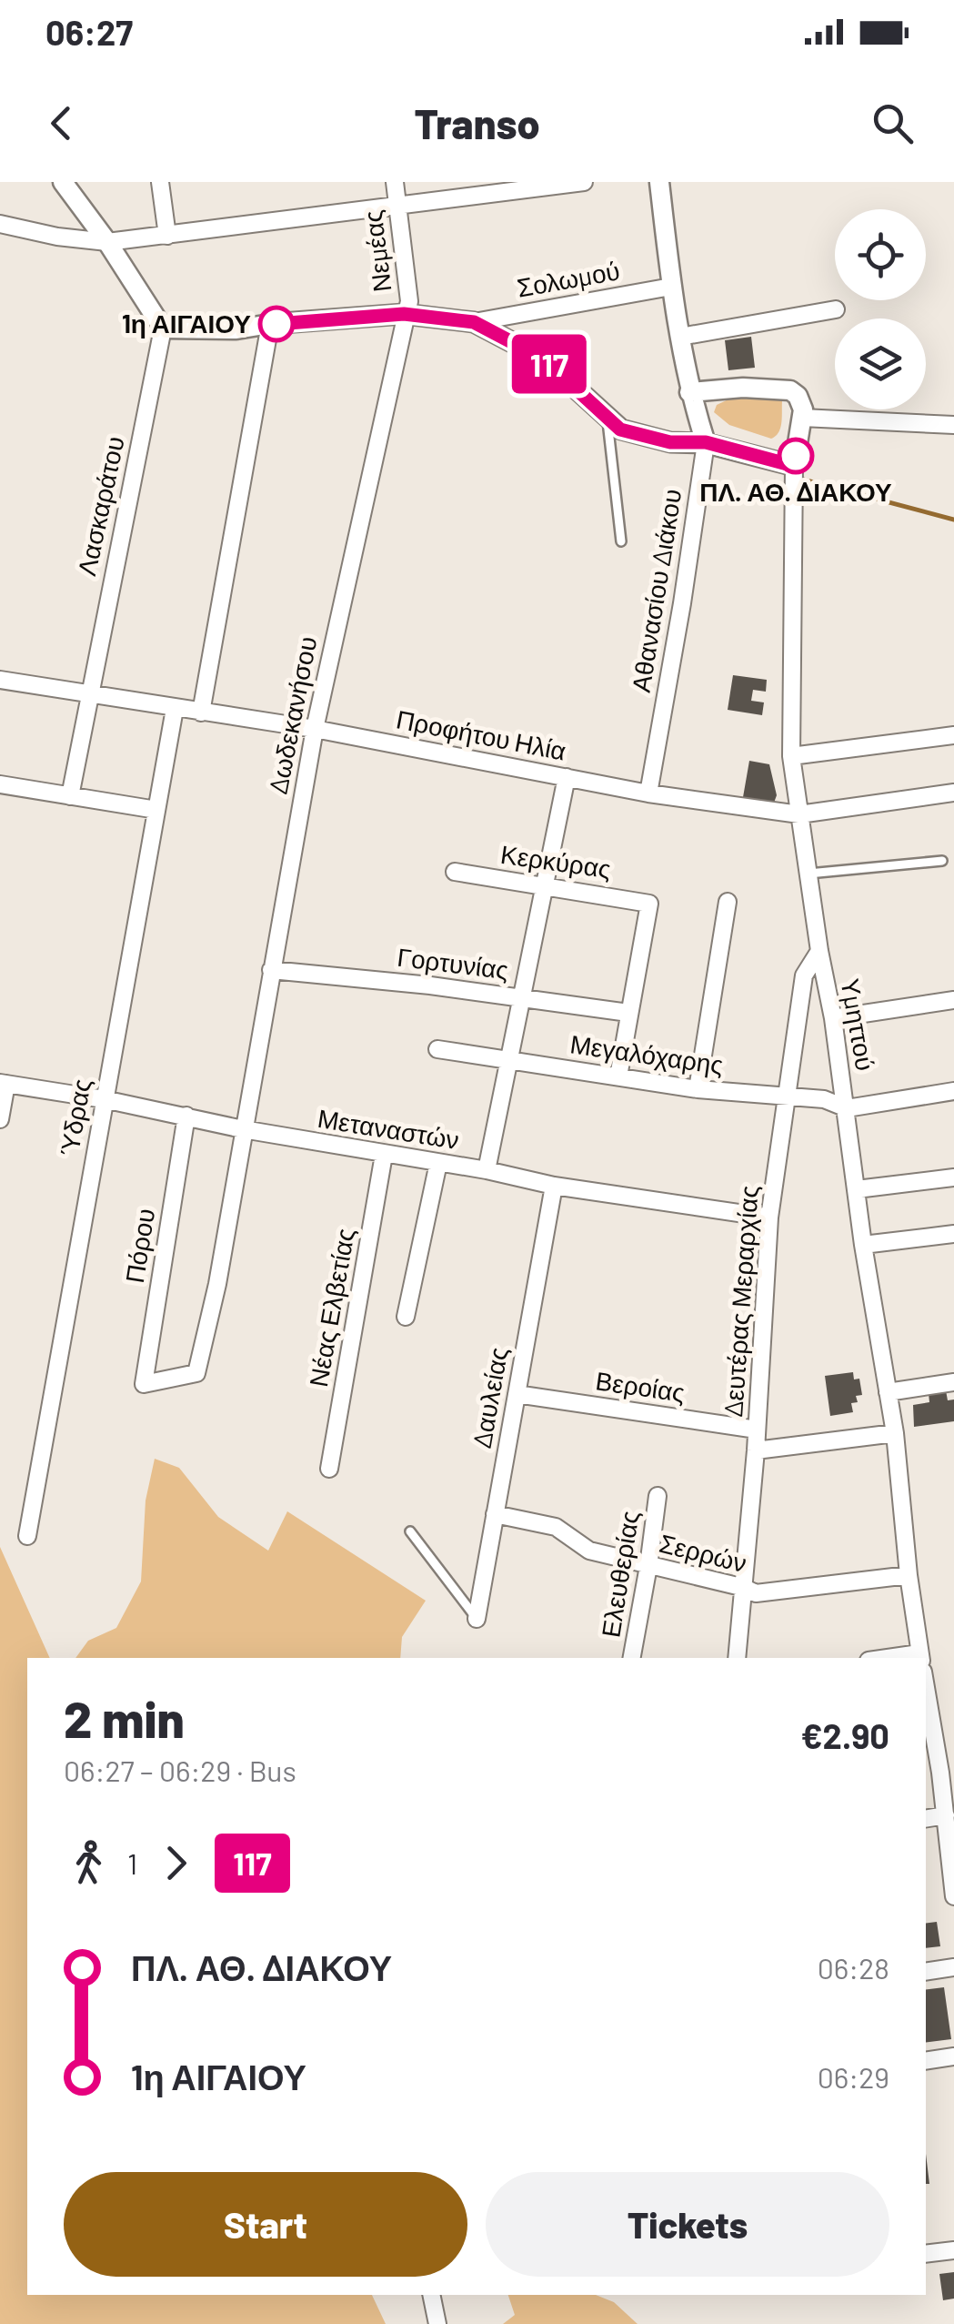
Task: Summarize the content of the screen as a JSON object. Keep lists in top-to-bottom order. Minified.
{"streets":{"street":["Νεμέας","Σολωμού","Λασκαράτου","Αθανασίου Διάκου","Δωδεκανήσου","Προφήτου Ηλία","Κερκύρας","Γορτυνίας","Υμηττού","Μεγαλόχαρης","Ύδρας","Μεταναστών","Πόρου","Δευτέρας Μεραρχίας","Νέας Ελβετίας","Βεροίας","Δαυλείας","Σερρών","Ελευθερίας"]},"crossings":[["Νεμέας","Δωδεκανήσου"],["Σολωμού","Αθανασίου Διάκου"],["Λασκαράτου","Προφήτου Ηλία"],["Αθανασίου Διάκου","Προφήτου Ηλία"],["Αθανασίου Διάκου","Υμηττού"],["Δωδεκανήσου","Προφήτου Ηλία"],["Δωδεκανήσου","Γορτυνίας"],["Δωδεκανήσου","Μεταναστών"],["Δωδεκανήσου","Πόρου"],["Προφήτου Ηλία","Υμηττού"],["Προφήτου Ηλία","Ύδρας"],["Κερκύρας","Γορτυνίας"],["Υμηττού","Μεγαλόχαρης"],["Υμηττού","Δευτέρας Μεραρχίας"],["Υμηττού","Σερρών"],["Μεγαλόχαρης","Δευτέρας Μεραρχίας"],["Ύδρας","Μεταναστών"],["Μεταναστών","Πόρου"],["Μεταναστών","Δευτέρας Μεραρχίας"],["Μεταναστών","Νέας Ελβετίας"],["Μεταναστών","Δαυλείας"],["Δευτέρας Μεραρχίας","Βεροίας"],["Δευτέρας Μεραρχίας","Σερρών"],["Βεροίας","Δαυλείας"],["Δαυλείας","Σερρών"],["Σερρών","Ελευθερίας"]],"places":["1η ΑΙΓΑΙΟΥ","ΠΛ. ΑΘ. ΔΙΑΚΟΥ"],"lines":["bus line 117"],"page":{"status":"06:27","header":"Transo","on_map":"117","heading":["2 min","06:27 – 06:29 · Bus","€2.90"],"legs":["1","117"],"list":[{"name":"ΠΛ. ΑΘ. ΔΙΑΚΟΥ","value":"06:28"},{"name":"1η ΑΙΓΑΙΟΥ","value":"06:29"}],"buttons":["Start","Tickets"]}}
